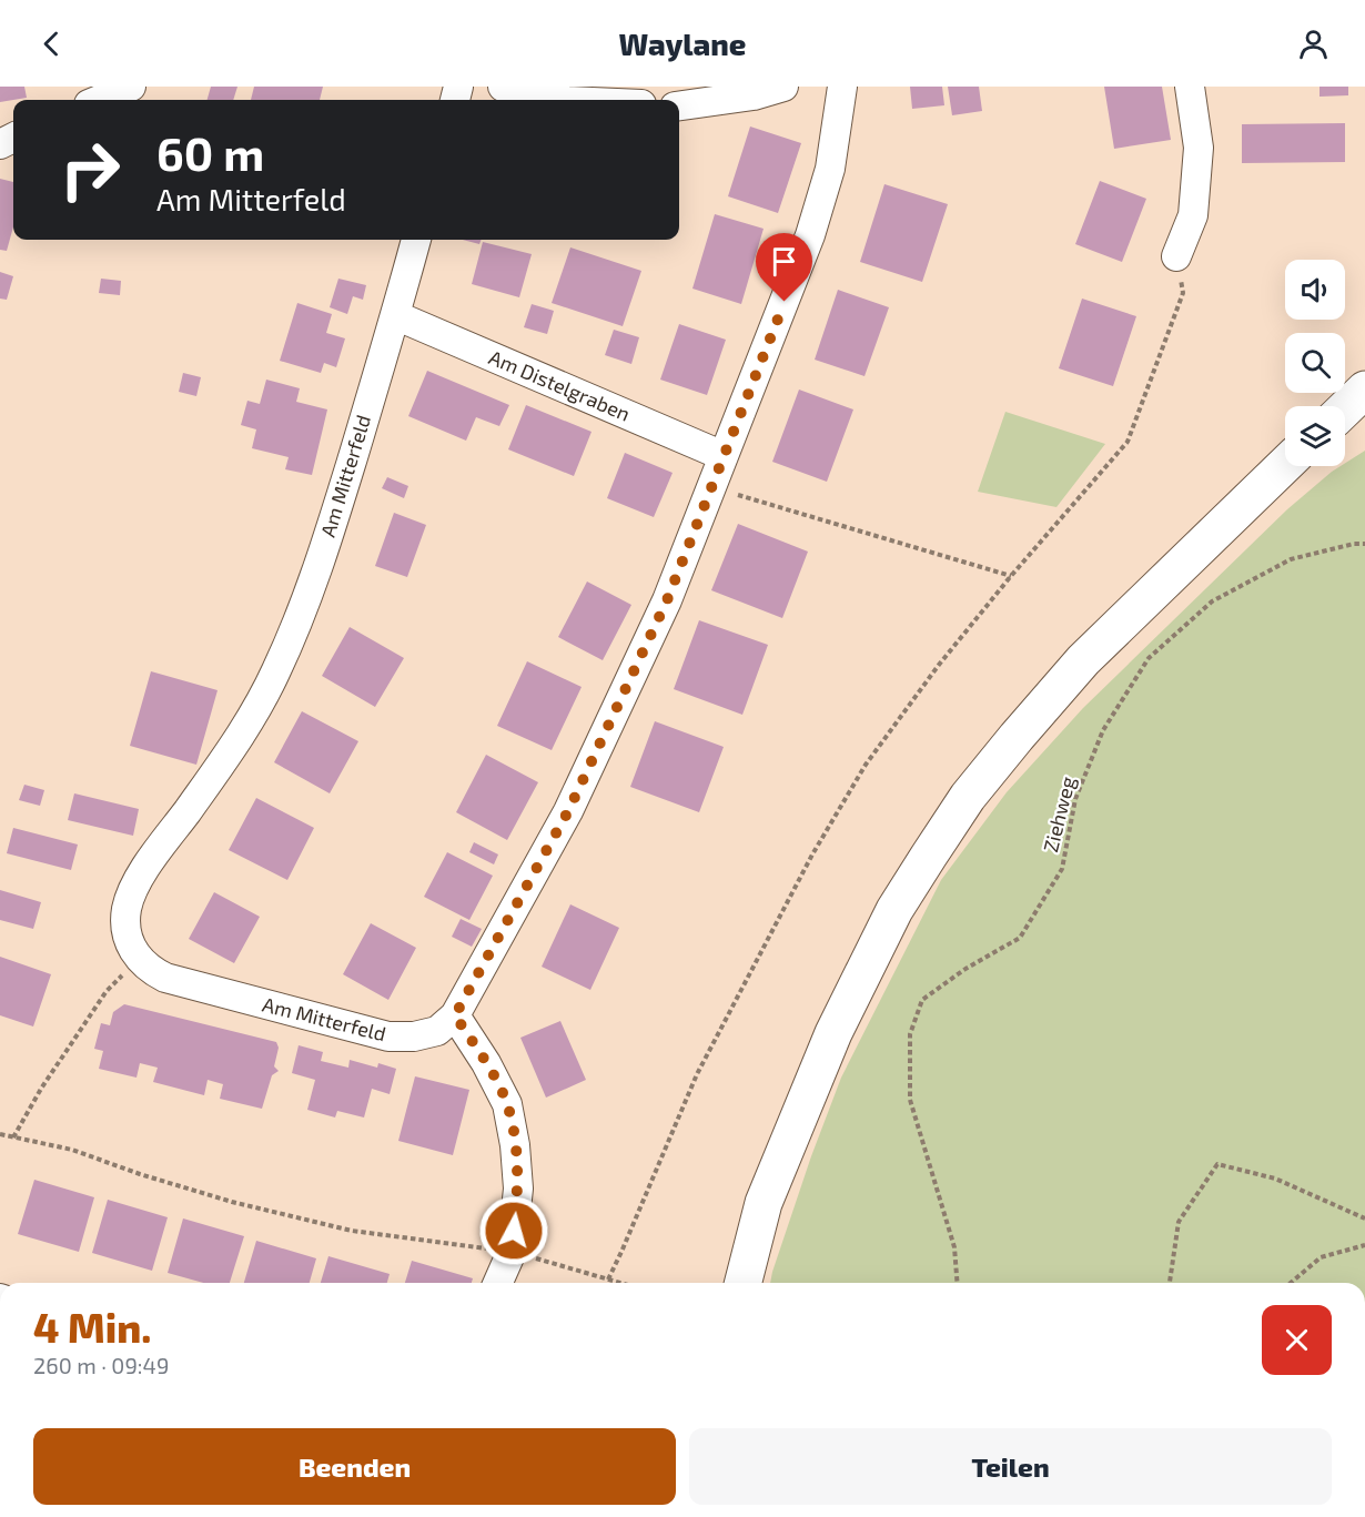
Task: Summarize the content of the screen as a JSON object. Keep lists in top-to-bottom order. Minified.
{"streets":{"street":["Am Distelgraben","Am Mitterfeld"],"path":["Ziehweg"]},"crossings":[["Am Distelgraben","Am Mitterfeld"]],"page":{"header":"Waylane","turn":["60 m","Am Mitterfeld"],"heading":["4 Min.","260 m · 09:49"],"buttons":["Beenden","Teilen"]}}
